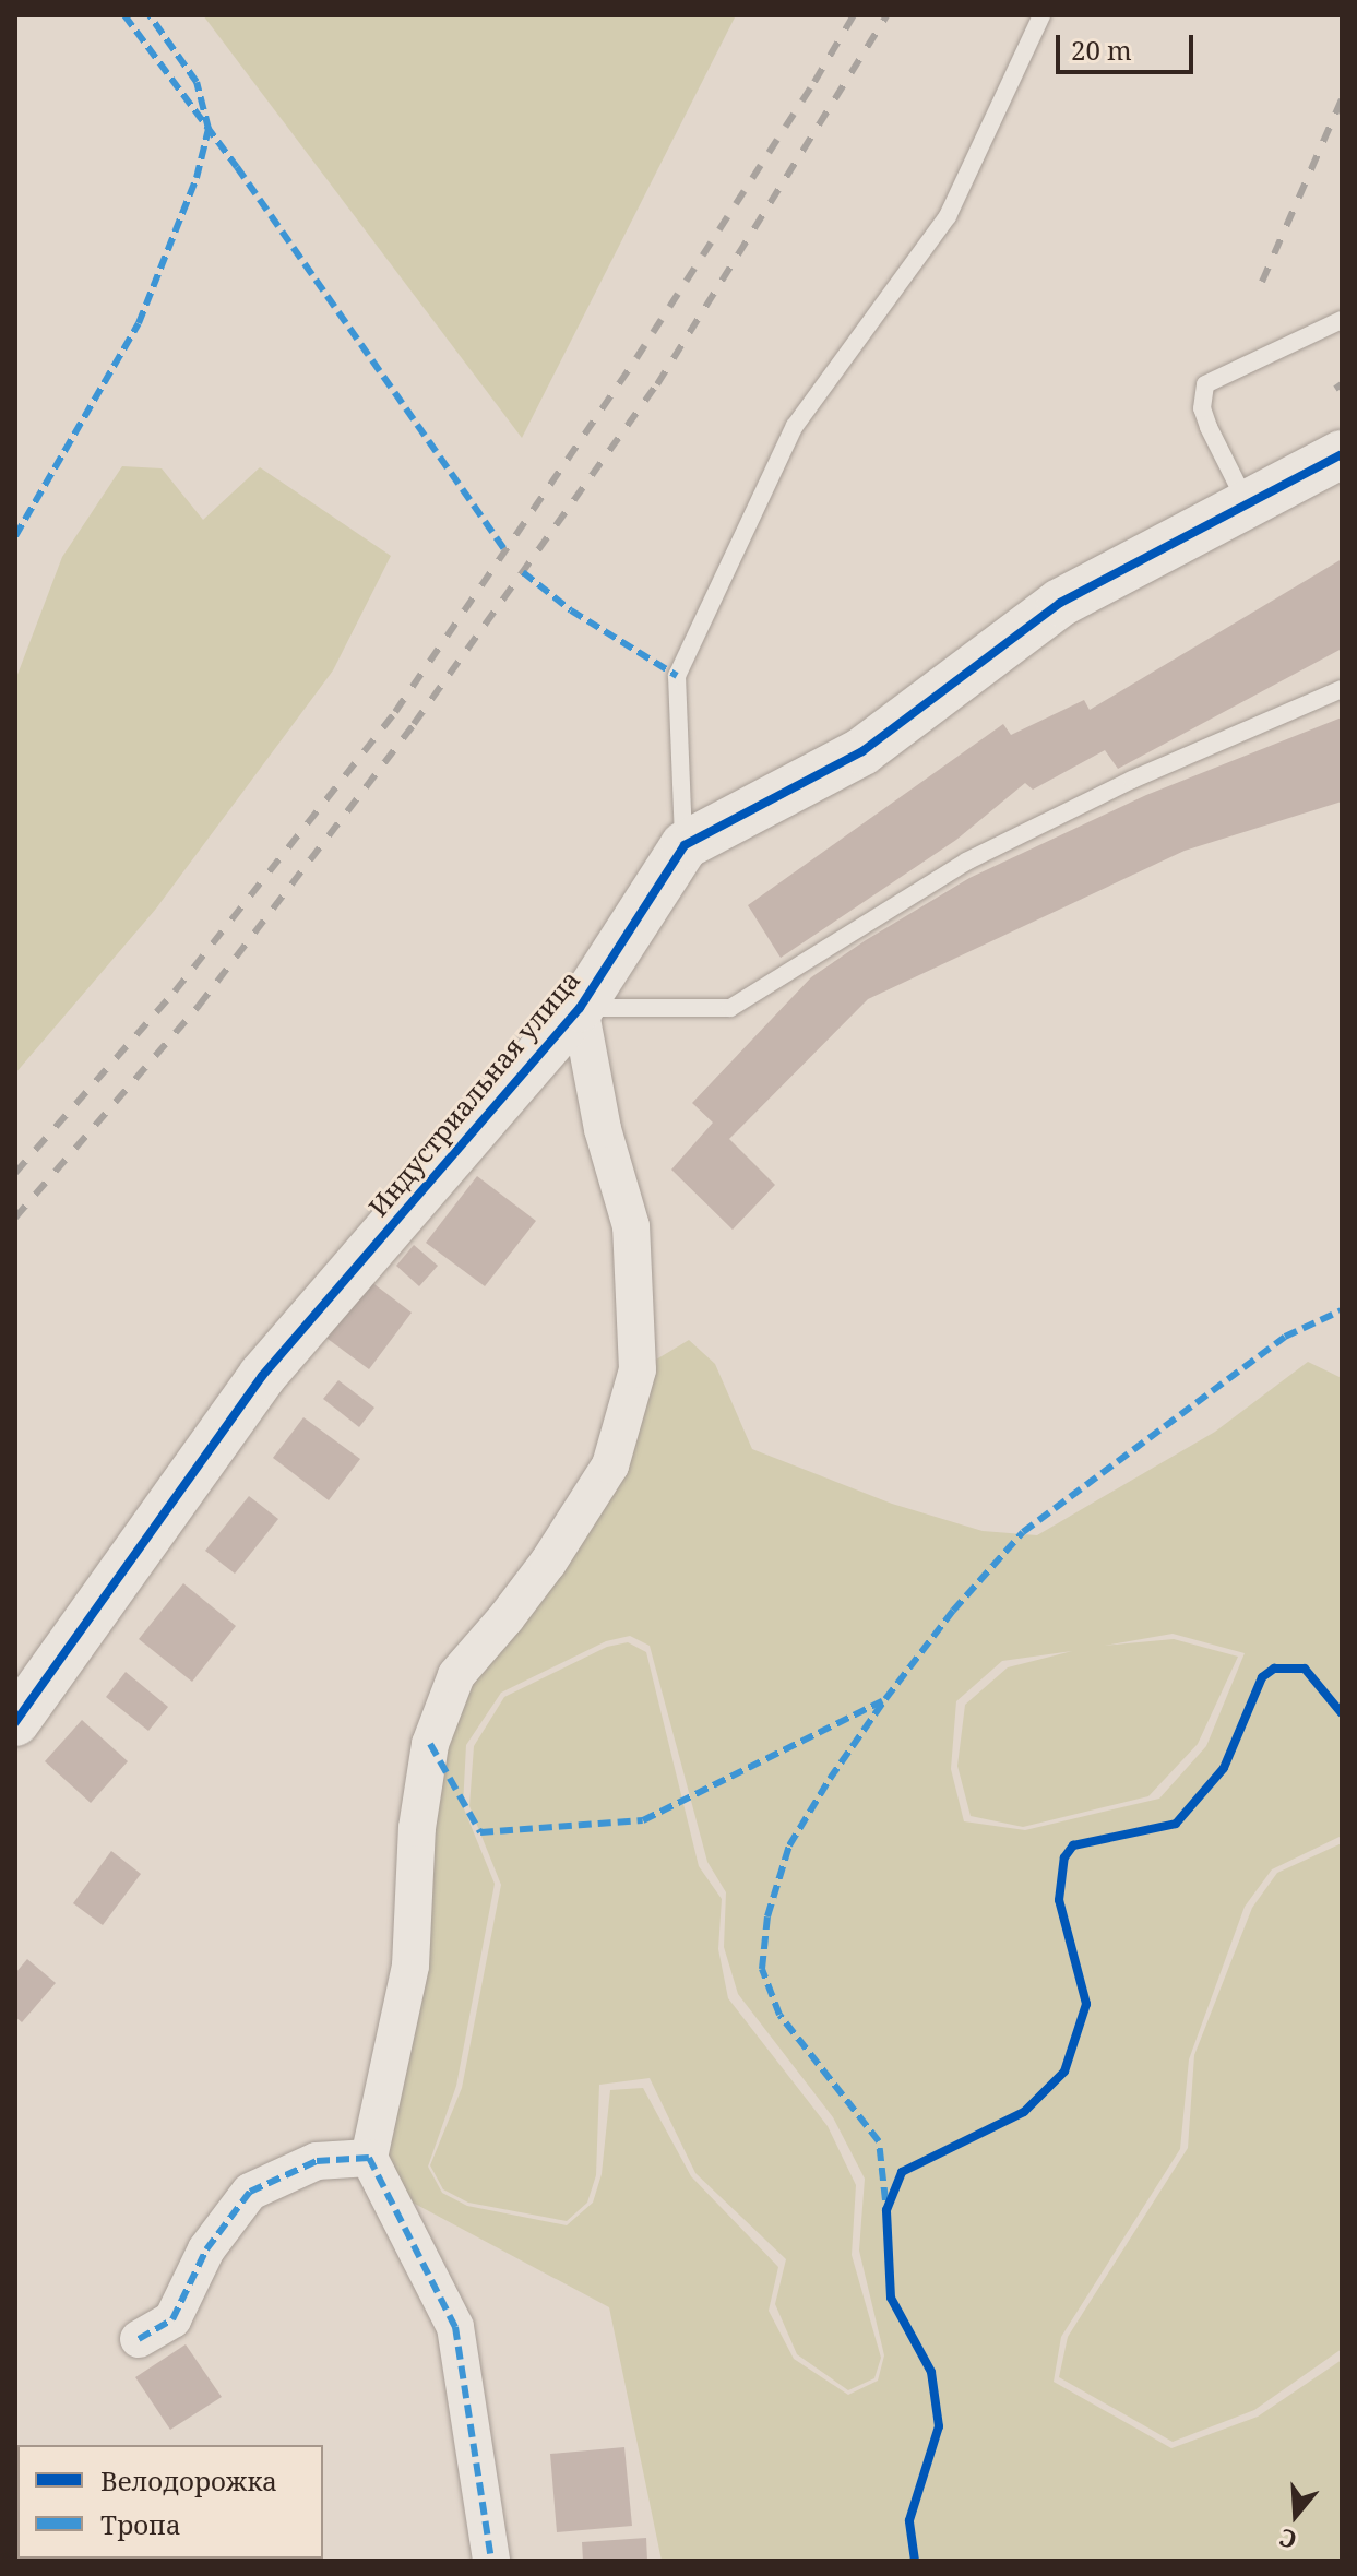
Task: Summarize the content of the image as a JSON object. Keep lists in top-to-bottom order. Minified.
{"streets":{"street":["Индустриальная улица"]},"legend":["Велодорожка","Тропа"],"scale_bar":"20 m","north":"bottom"}
